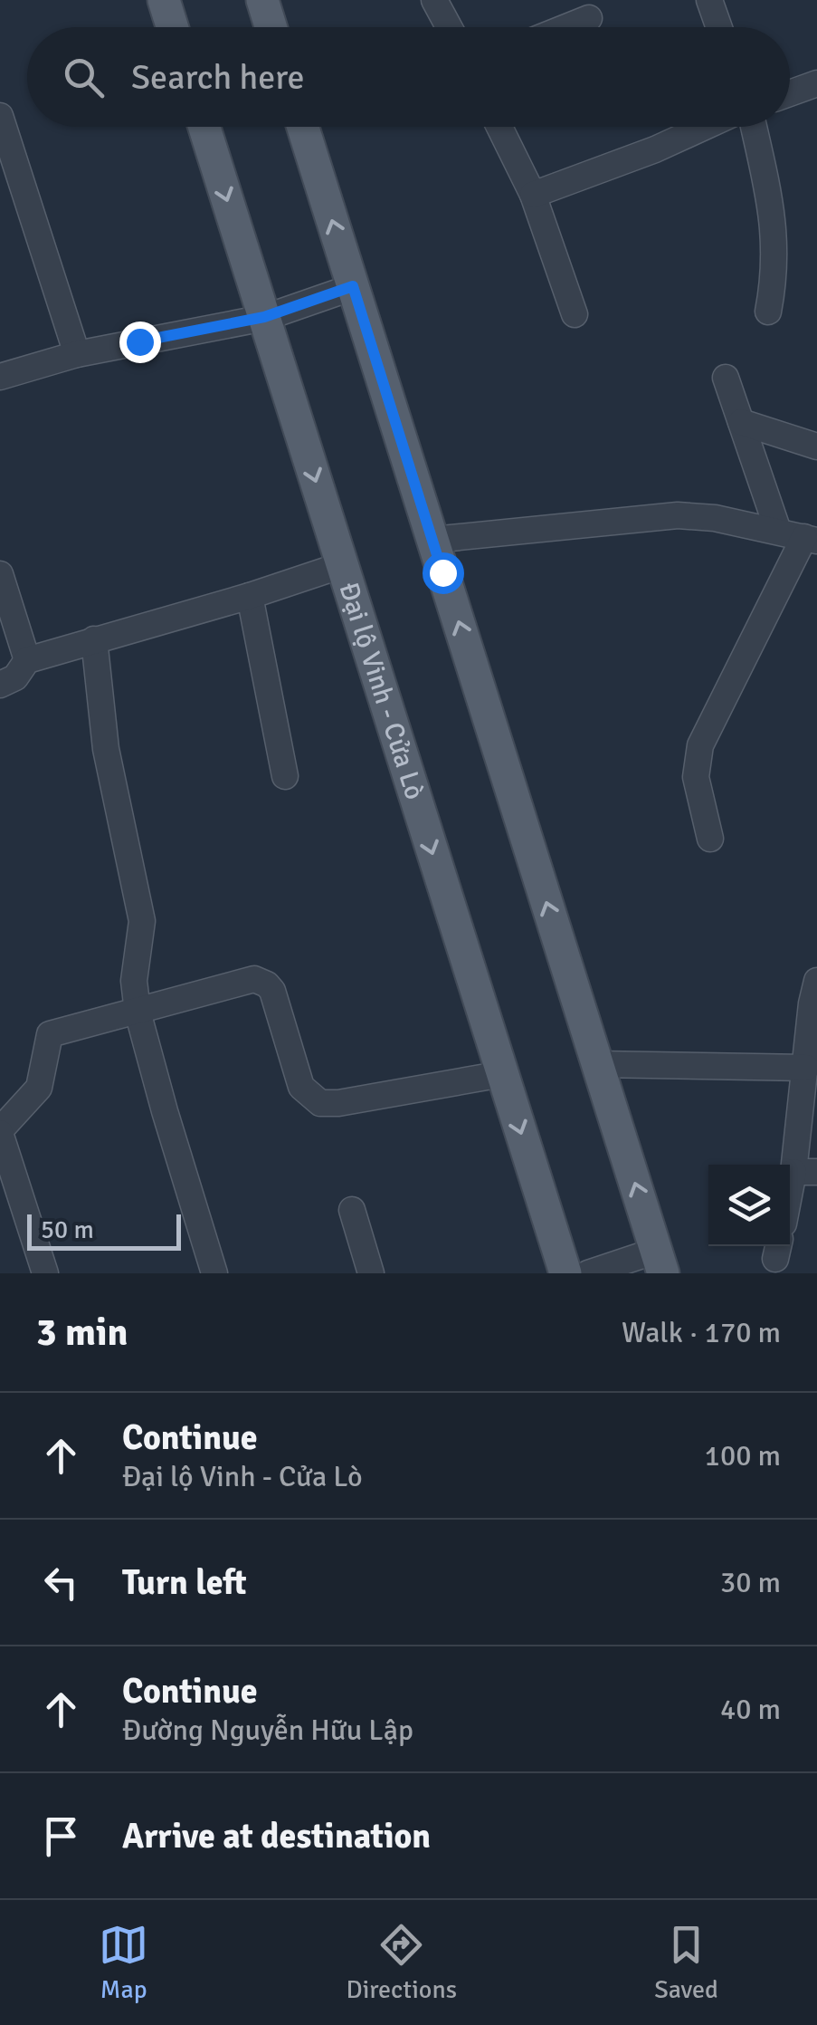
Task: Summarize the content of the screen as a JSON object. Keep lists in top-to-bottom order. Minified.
{"streets":{"main road":["Đại lộ Vinh - Cửa Lò"]},"scale_bar":"50 m","page":{"search":"Search here","scale":"50 m","heading":["3 min","Walk · 170 m"],"list":[["Continue","Đại lộ Vinh - Cửa Lò","100 m"],["Turn left","30 m"],["Continue","Đường Nguyễn Hữu Lập","40 m"],"Arrive at destination"],"nav":["Map","Directions","Saved"]}}
